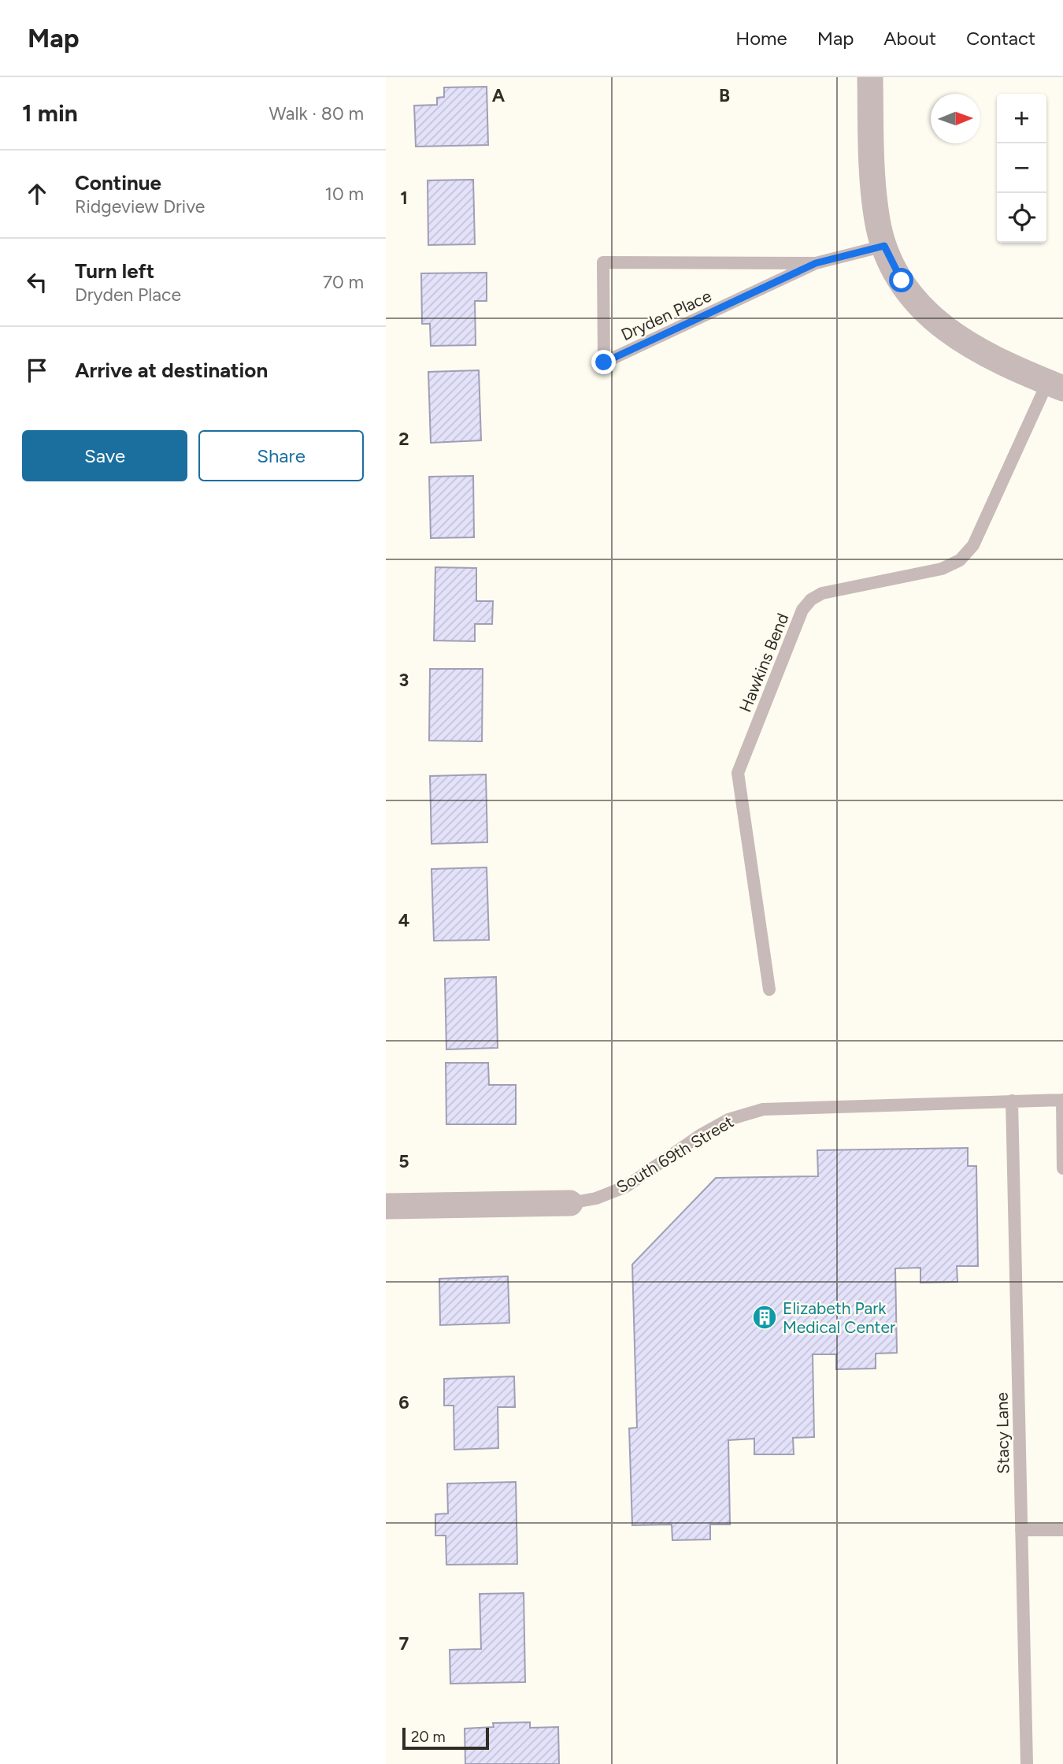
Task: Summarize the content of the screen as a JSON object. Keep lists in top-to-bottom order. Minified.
{"streets":{"street":["South 69th Street"],"lane":["Dryden Place","Hawkins Bend","Stacy Lane"]},"crossings":[["South 69th Street","Stacy Lane"]],"places":{"building":["Elizabeth Park Medical Center"]},"scale_bar":"20 m","north":"right","page":{"header":"Map","nav":["Home","Map","About","Contact"],"heading":["1 min","Walk · 80 m"],"map_buttons":["+","−"],"list":[["Continue","Ridgeview Drive","10 m"],["Turn left","Dryden Place","70 m"],"Arrive at destination"],"buttons":["Save","Share"],"scale":"20 m"},"grid":{"columns":["A","B"],"rows":["1","2","3","4","5","6","7"]}}
